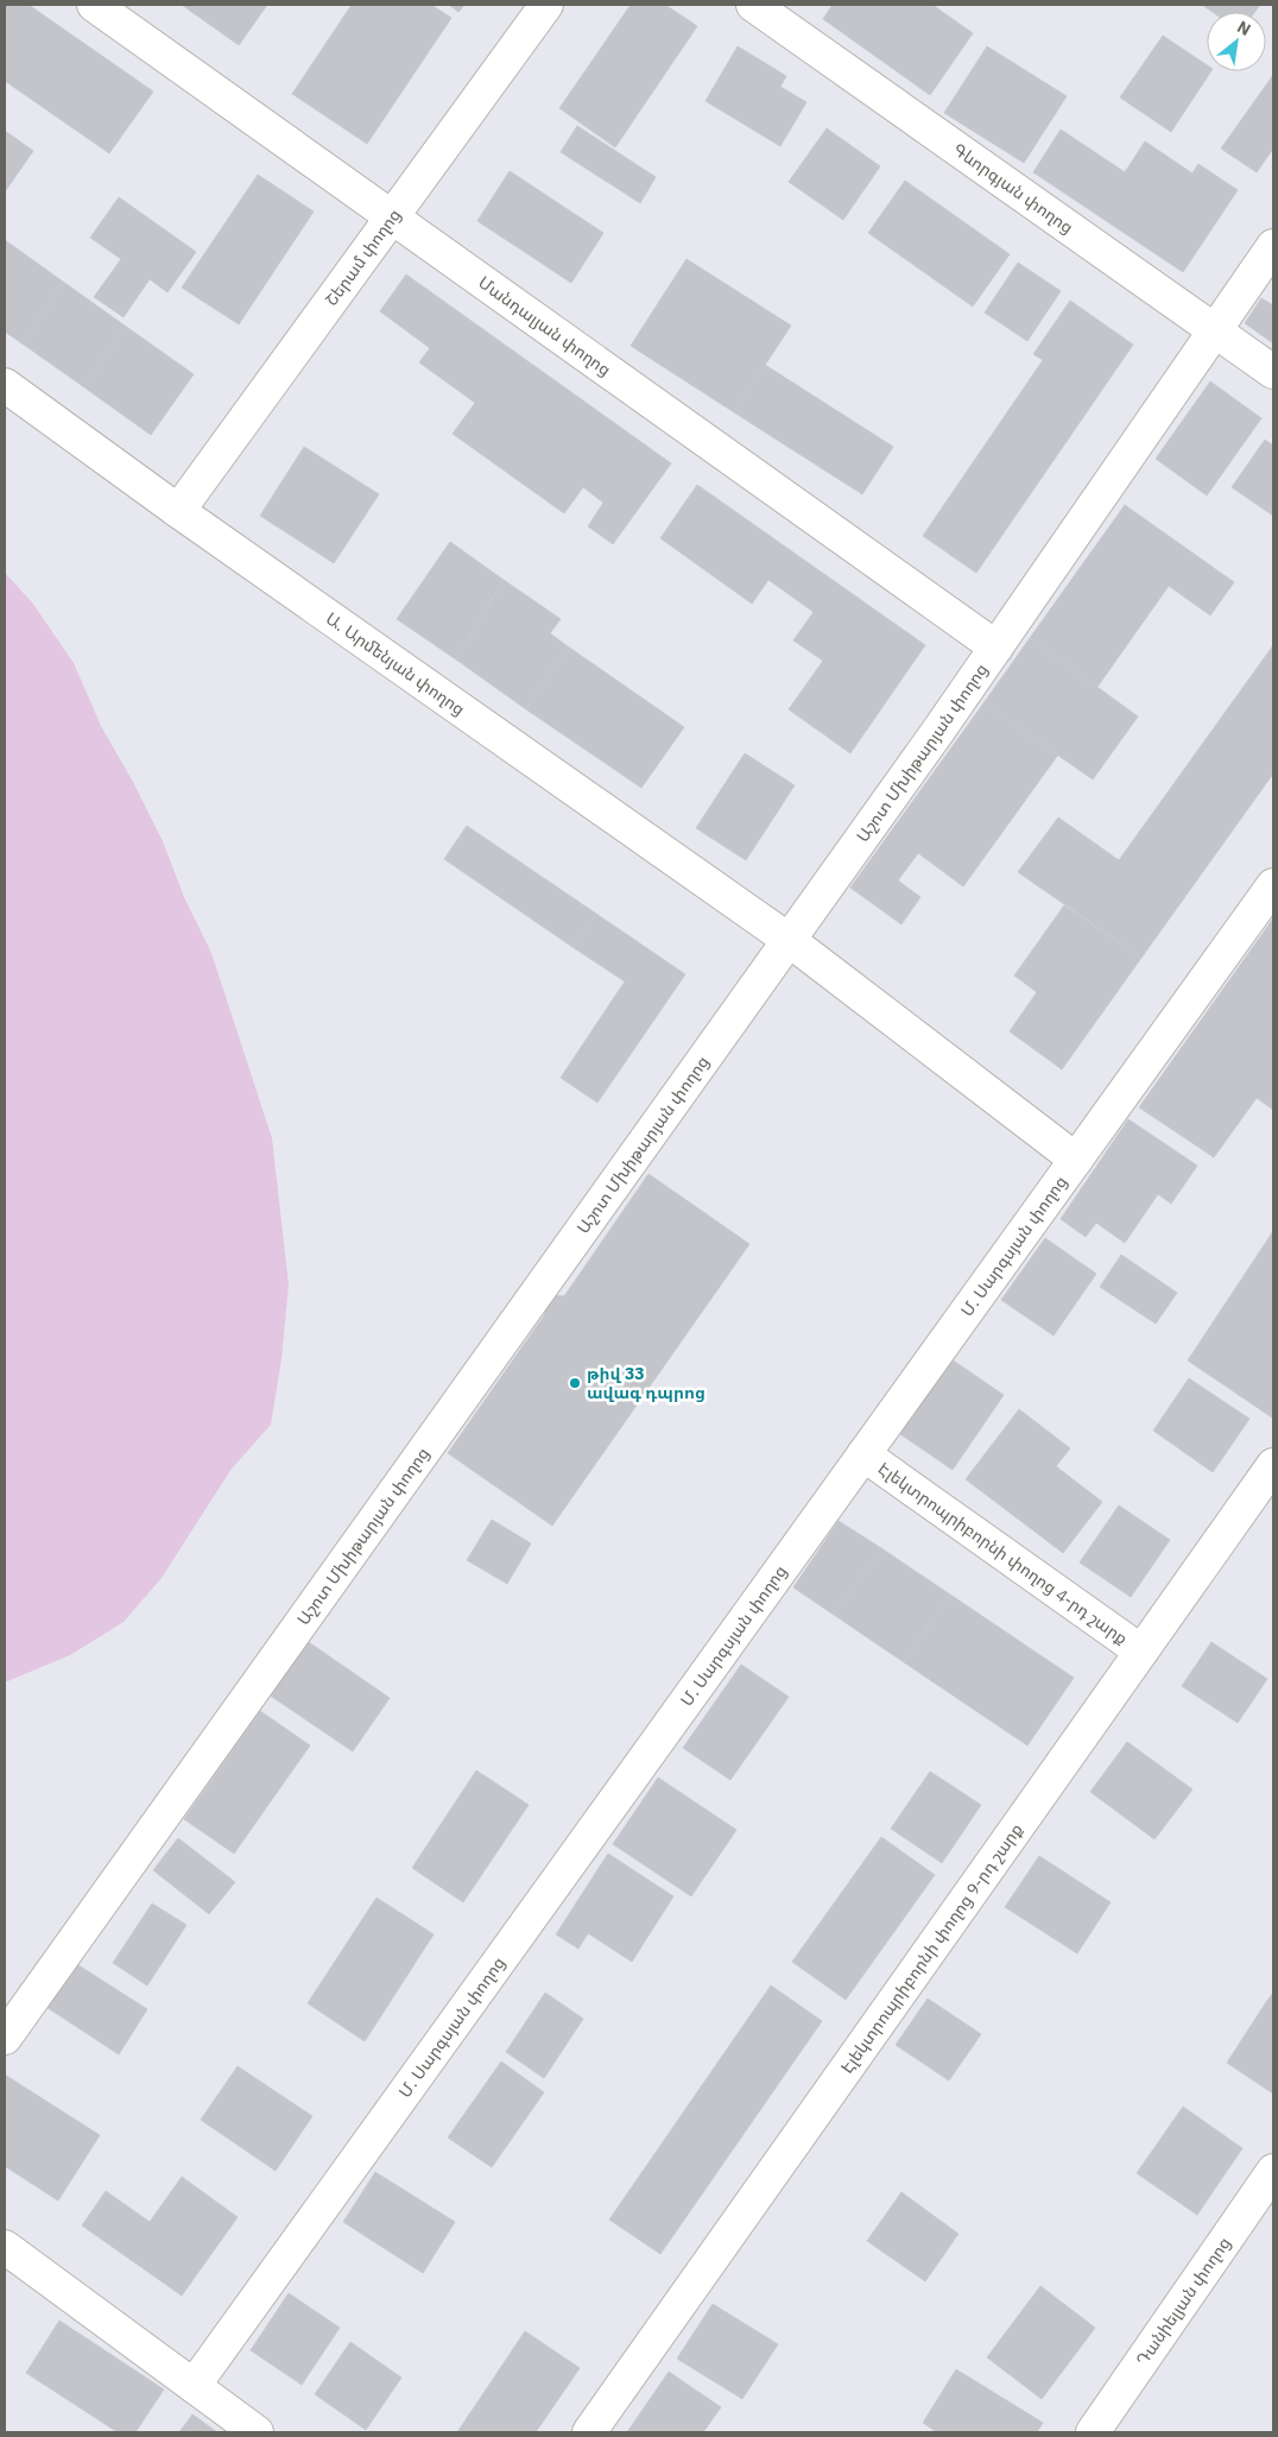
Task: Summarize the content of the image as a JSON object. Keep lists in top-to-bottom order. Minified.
{"streets":{"street":["Գևորգյան փողոց","Շերամ փողոց","Մանդալյան փողոց","Ա. Արմենյան փողոց","Աշոտ Մխիթարյան փողոց","Մ. Սարգսյան փողոց","Էլեկտրոպրիբորնի փողոց 4-րդ շարք","Էլեկտրոպրիբորնի փողոց 9-րդ շարք","Դանիելյան փողոց"]},"crossings":[["Գևորգյան փողոց","Աշոտ Մխիթարյան փողոց"],["Շերամ փողոց","Մանդալյան փողոց"],["Շերամ փողոց","Ա. Արմենյան փողոց"],["Մանդալյան փողոց","Աշոտ Մխիթարյան փողոց"],["Ա. Արմենյան փողոց","Աշոտ Մխիթարյան փողոց"],["Ա. Արմենյան փողոց","Մ. Սարգսյան փողոց"],["Մ. Սարգսյան փողոց","Էլեկտրոպրիբորնի փողոց 4-րդ շարք"],["Էլեկտրոպրիբորնի փողոց 4-րդ շարք","Էլեկտրոպրիբորնի փողոց 9-րդ շարք"]],"places":["թիվ 33 ավագ դպրոց"],"north":"top right"}
